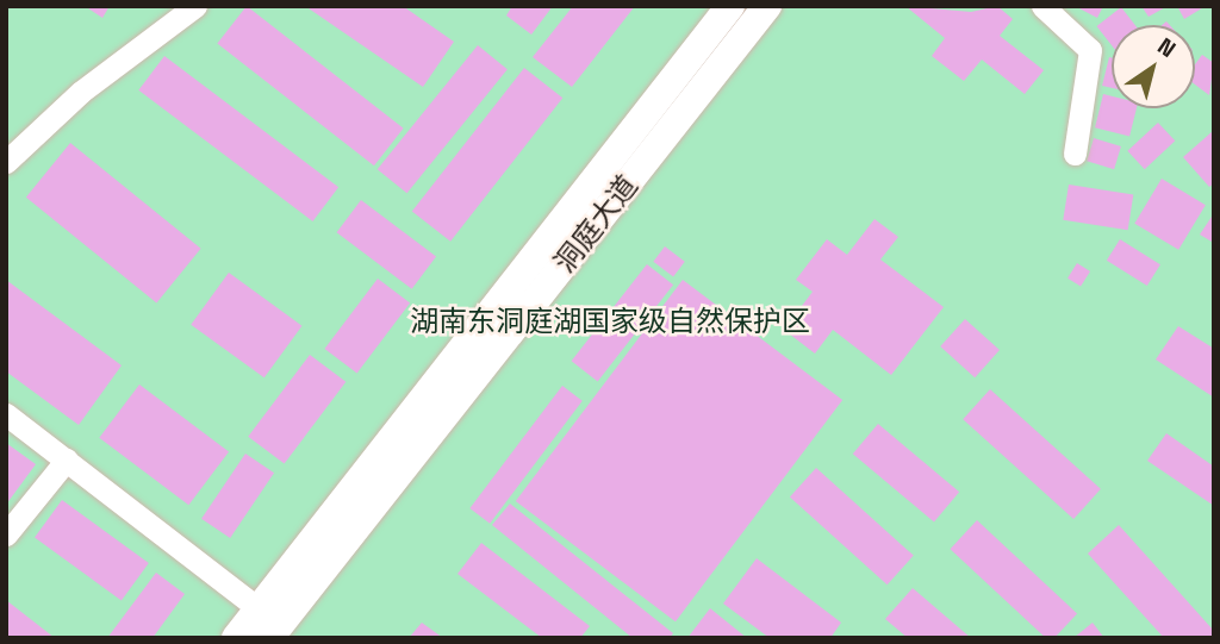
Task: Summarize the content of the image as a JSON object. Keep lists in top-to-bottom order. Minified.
{"streets":{"main road":["洞庭大道"]},"parks":["湖南东洞庭湖国家级自然保护区"],"north":"top right"}
